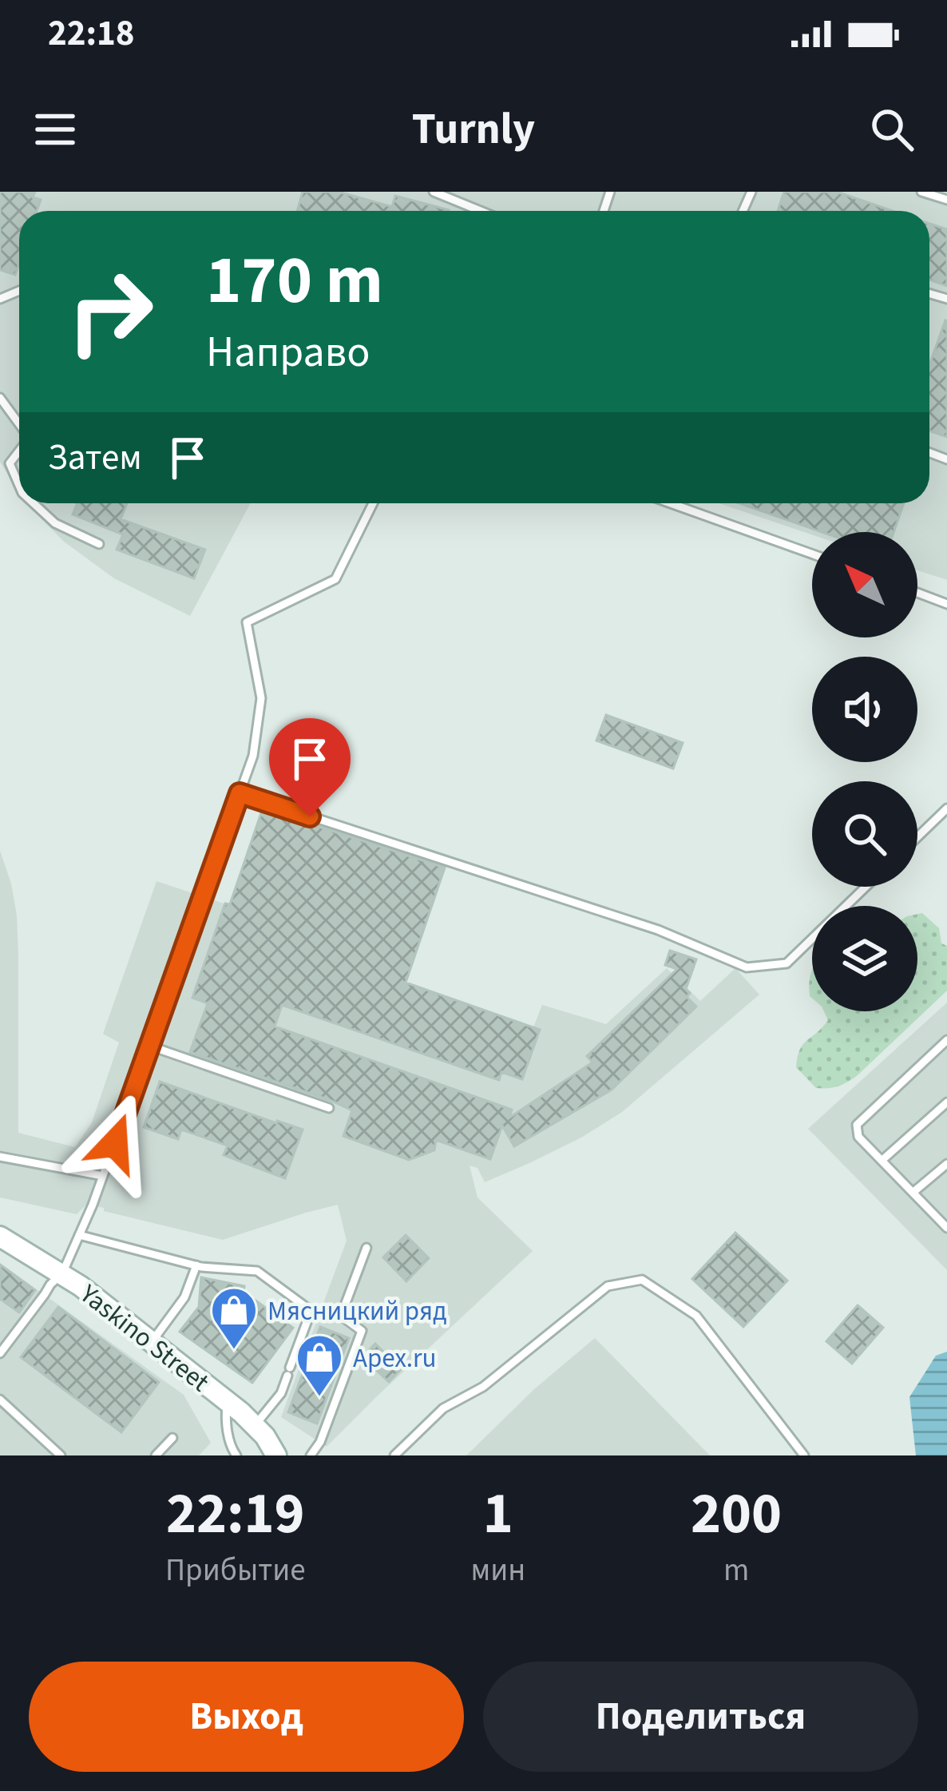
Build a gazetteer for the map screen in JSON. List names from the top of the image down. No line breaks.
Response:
{"streets":{"street":["Yaskino Street"]},"places":{"shop":["Мясницкий ряд","Apex.ru"]},"north":"top left","page":{"status":"22:18","header":"Turnly","turn":["170 m","Направо"],"then":"Затем","eta":["22:19","Прибытие","1","мин","200","m"],"buttons":["Выход","Поделиться"]}}
